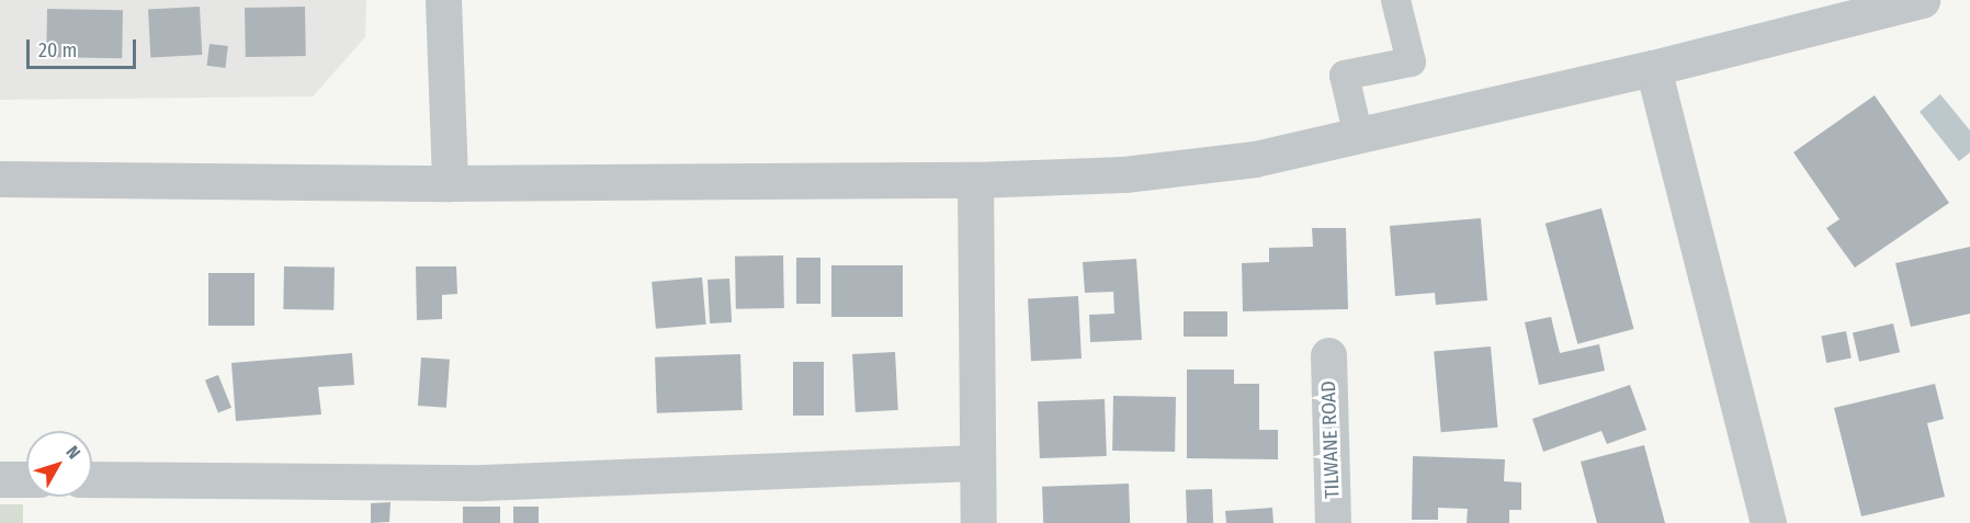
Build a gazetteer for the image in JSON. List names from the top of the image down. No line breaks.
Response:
{"streets":{"street":["TILWANE ROAD"]},"scale_bar":"20 m","north":"top right"}
